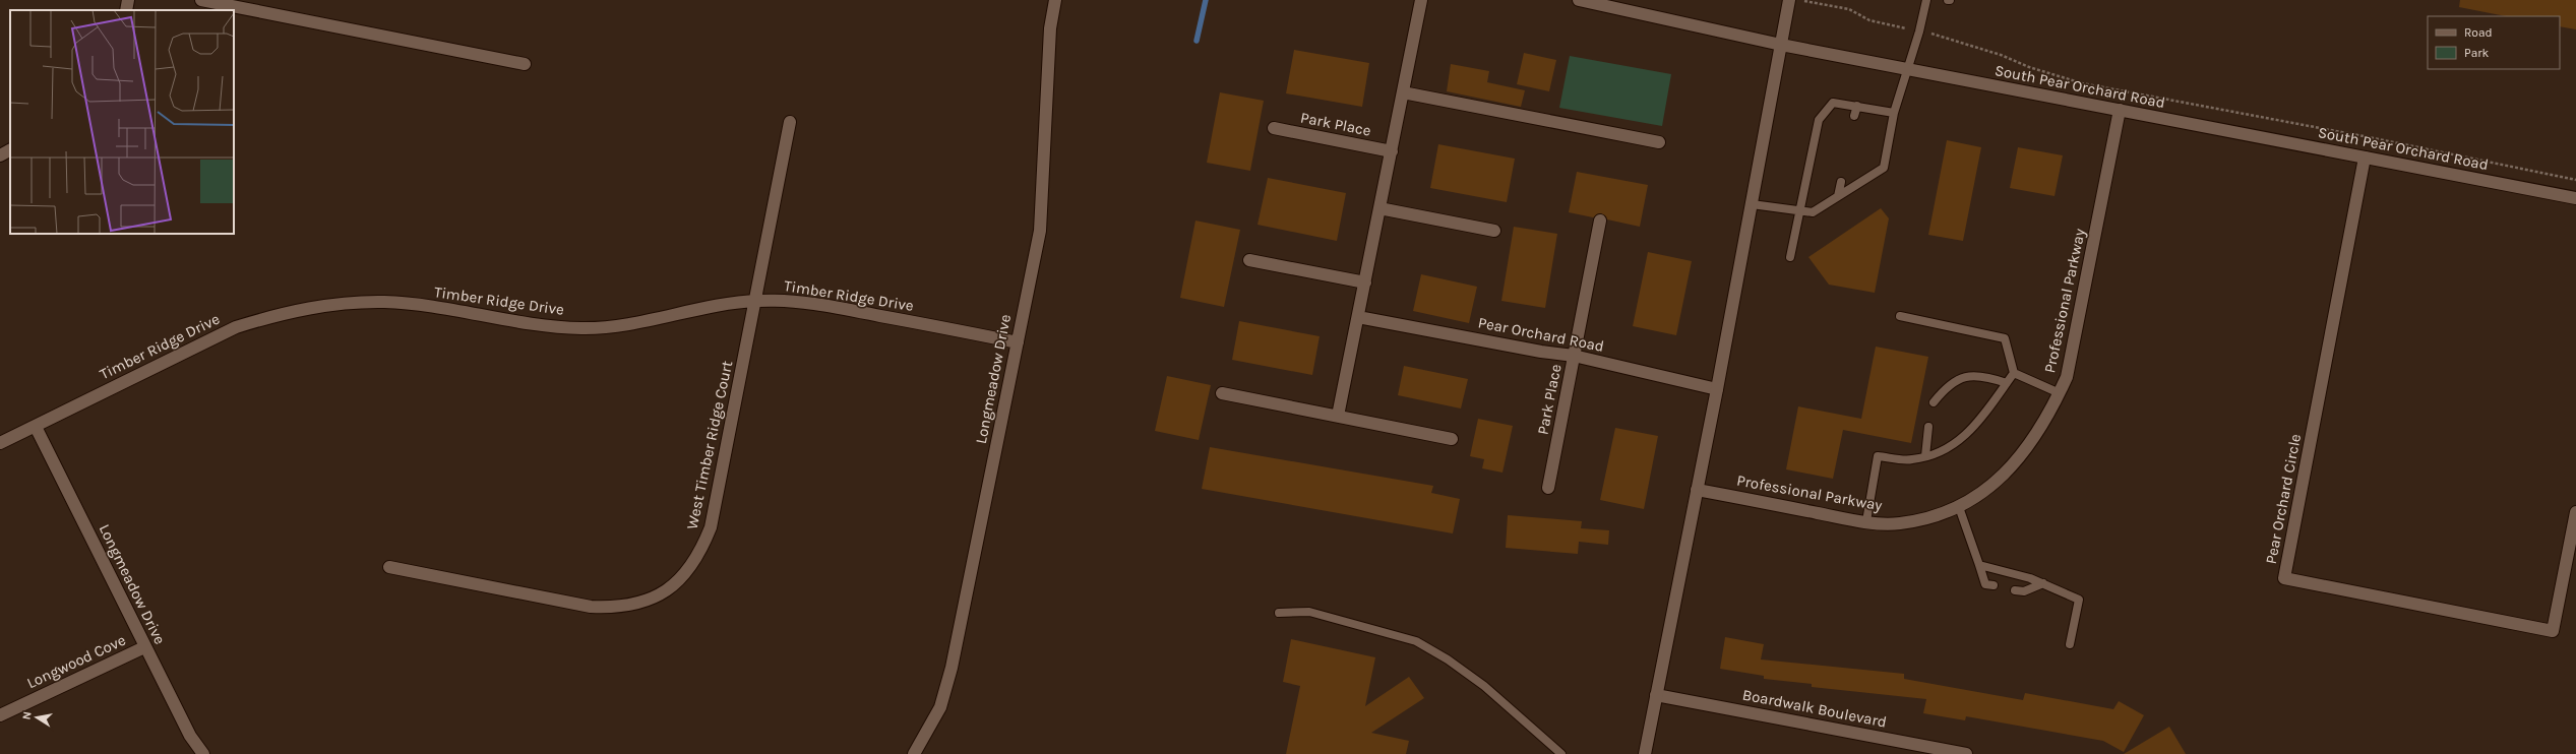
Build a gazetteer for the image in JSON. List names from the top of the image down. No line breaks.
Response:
{"streets":{"street":["South Pear Orchard Road","Park Place","Timber Ridge Drive","Professional Parkway","Pear Orchard Road","Longmeadow Drive","West Timber Ridge Court","Pear Orchard Circle","Longwood Cove","Boardwalk Boulevard"]},"crossings":[["South Pear Orchard Road","Professional Parkway"],["South Pear Orchard Road","Pear Orchard Circle"],["Park Place","Pear Orchard Road"],["Timber Ridge Drive","Longmeadow Drive"],["Timber Ridge Drive","West Timber Ridge Court"],["Longmeadow Drive","Longwood Cove"]],"legend":["Road","Park"],"north":"left"}
